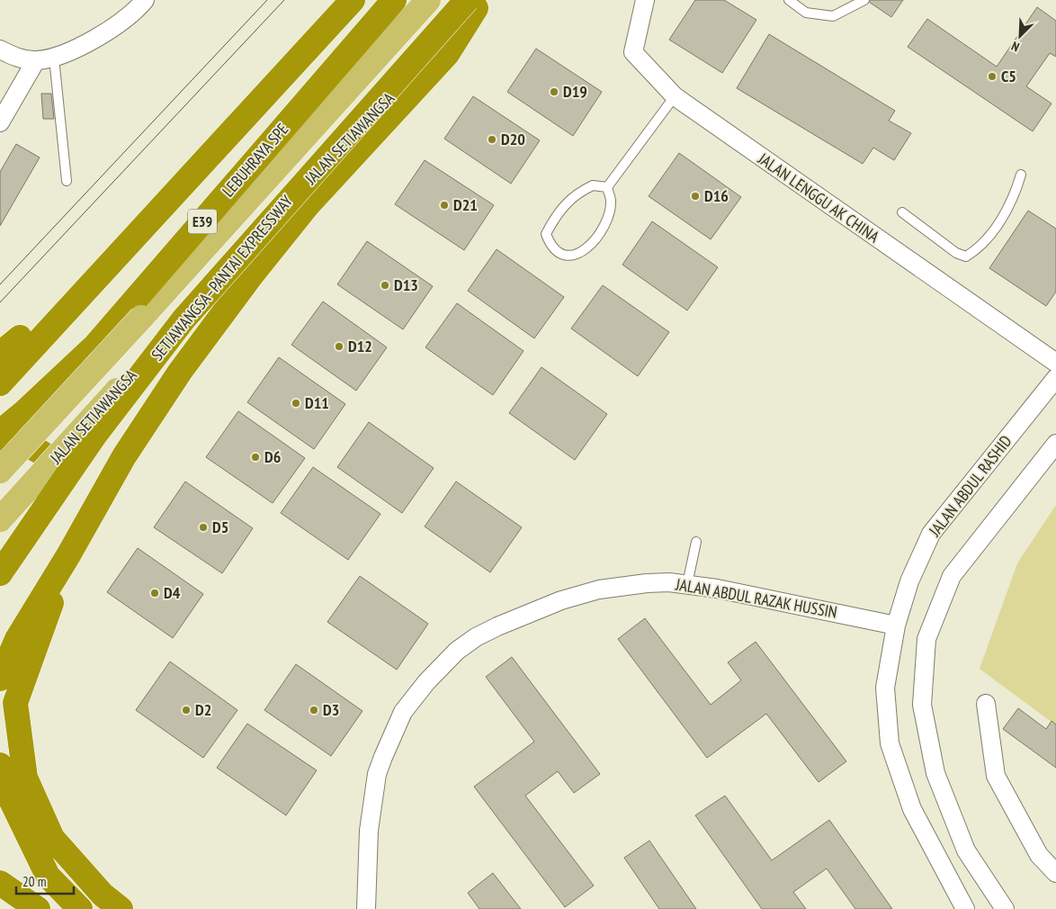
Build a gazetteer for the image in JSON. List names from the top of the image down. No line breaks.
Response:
{"streets":{"highway":["LEBUHRAYA SPE","E39","SETIAWANGSA–PANTAI EXPRESSWAY"],"main road":["JALAN SETIAWANGSA"],"street":["JALAN LENGGU AK CHINA","JALAN ABDUL RASHID","JALAN ABDUL RAZAK HUSSIN"]},"crossings":[["JALAN SETIAWANGSA","SETIAWANGSA–PANTAI EXPRESSWAY"],["JALAN ABDUL RASHID","JALAN ABDUL RAZAK HUSSIN"]],"places":["C5","D19","D20","D16","D21","D13","D12","D11","D6","D5","D4","D2","D3"],"scale_bar":"20 m","north":"bottom left"}
